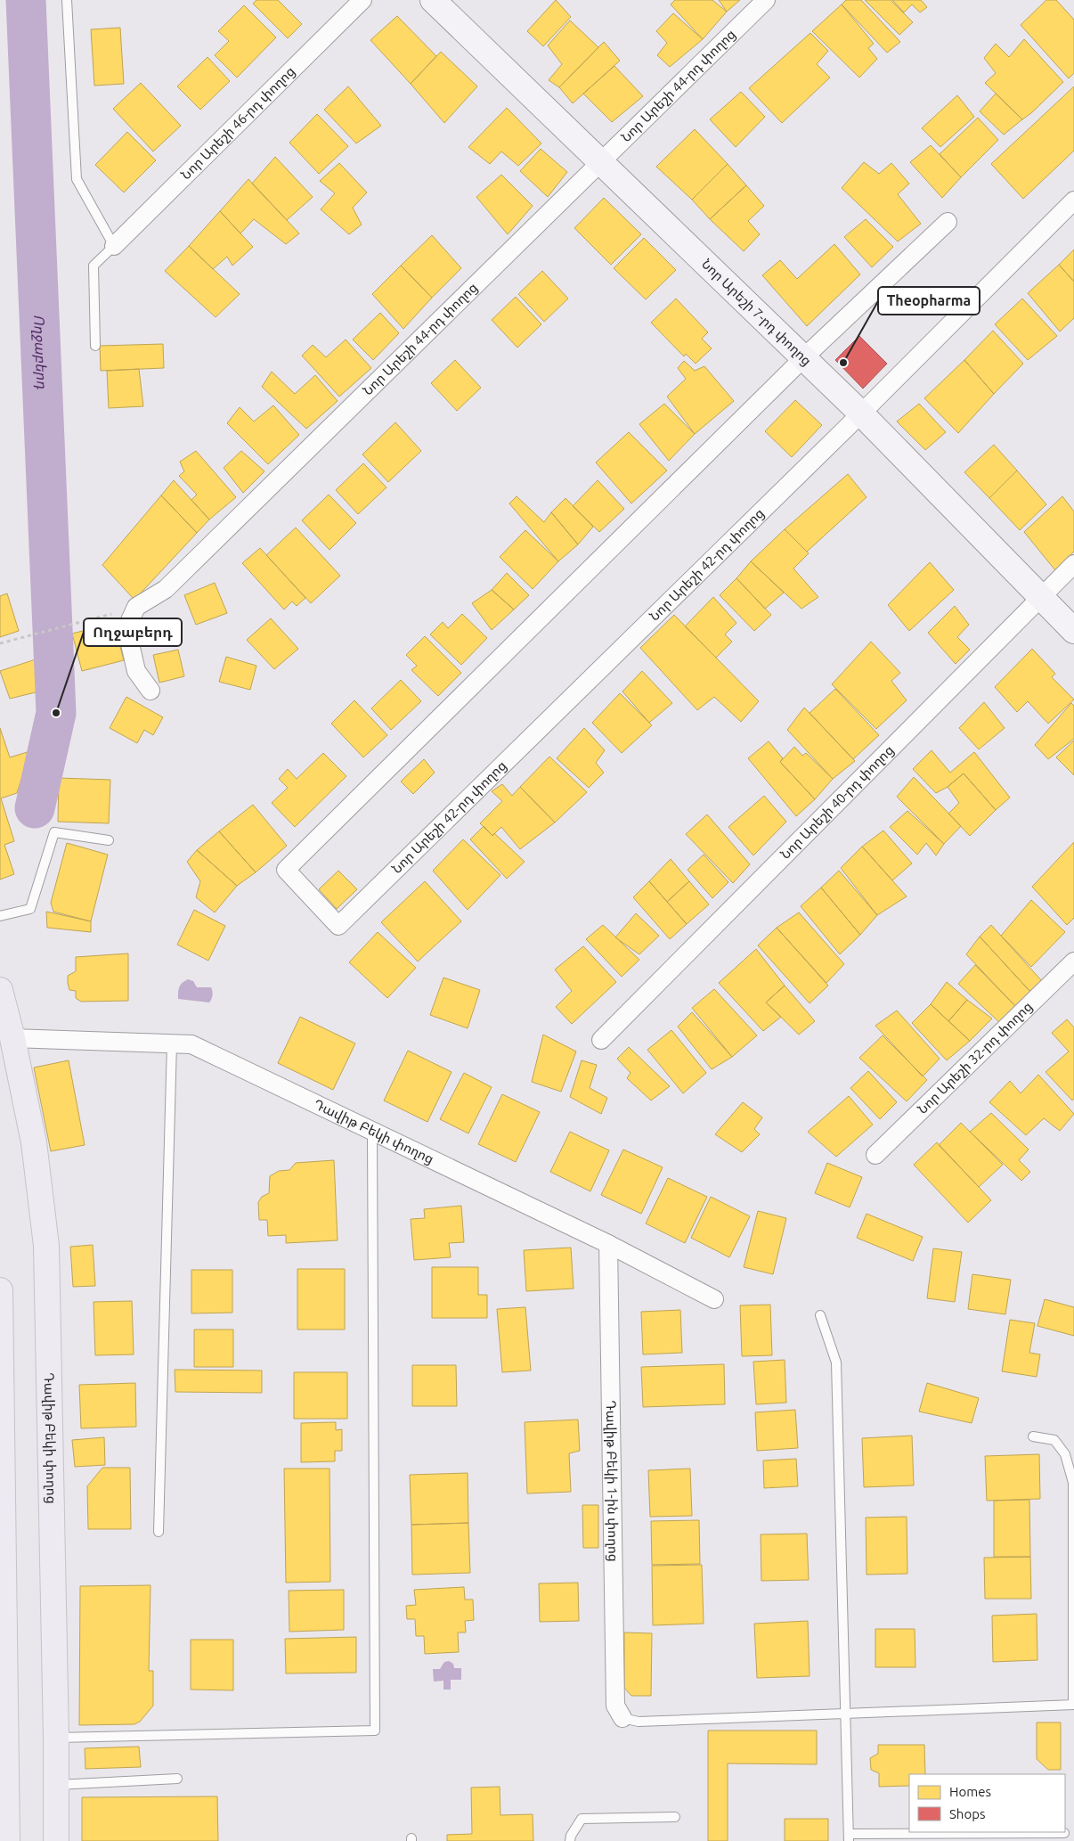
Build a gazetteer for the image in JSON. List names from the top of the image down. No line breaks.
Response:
{"streets":{"main road":["Դավիթ Բեկի փողոց"],"street":["Նոր Արեշի 44-րդ փողոց","Նոր Արեշի 46-րդ փողոց","Նոր Արեշի 7-րդ փողոց","Նոր Արեշի 42-րդ փողոց","Նոր Արեշի 40-րդ փողոց","Նոր Արեշի 32-րդ փողոց","Դավիթ Բեկի 1-ին փողոց"]},"crossings":[["Նոր Արեշի 44-րդ փողոց","Նոր Արեշի 7-րդ փողոց"],["Նոր Արեշի 7-րդ փողոց","Նոր Արեշի 42-րդ փողոց"],["Նոր Արեշի 7-րդ փողոց","Նոր Արեշի 40-րդ փողոց"],["Դավիթ Բեկի փողոց","Դավիթ Բեկի 1-ին փողոց"]],"water":["Ողջաբերդ"],"places":["Theopharma","Ողջաբերդ"],"legend":["Homes","Shops"]}
